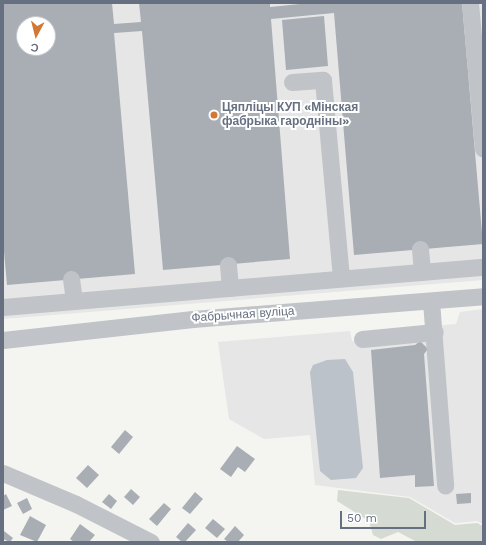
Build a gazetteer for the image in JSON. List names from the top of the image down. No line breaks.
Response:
{"streets":{"street":["Фабрычная вуліца"]},"places":["Цяпліцы КУП «Мінская фабрыка гародніны»"],"scale_bar":"50 m","north":"bottom"}
